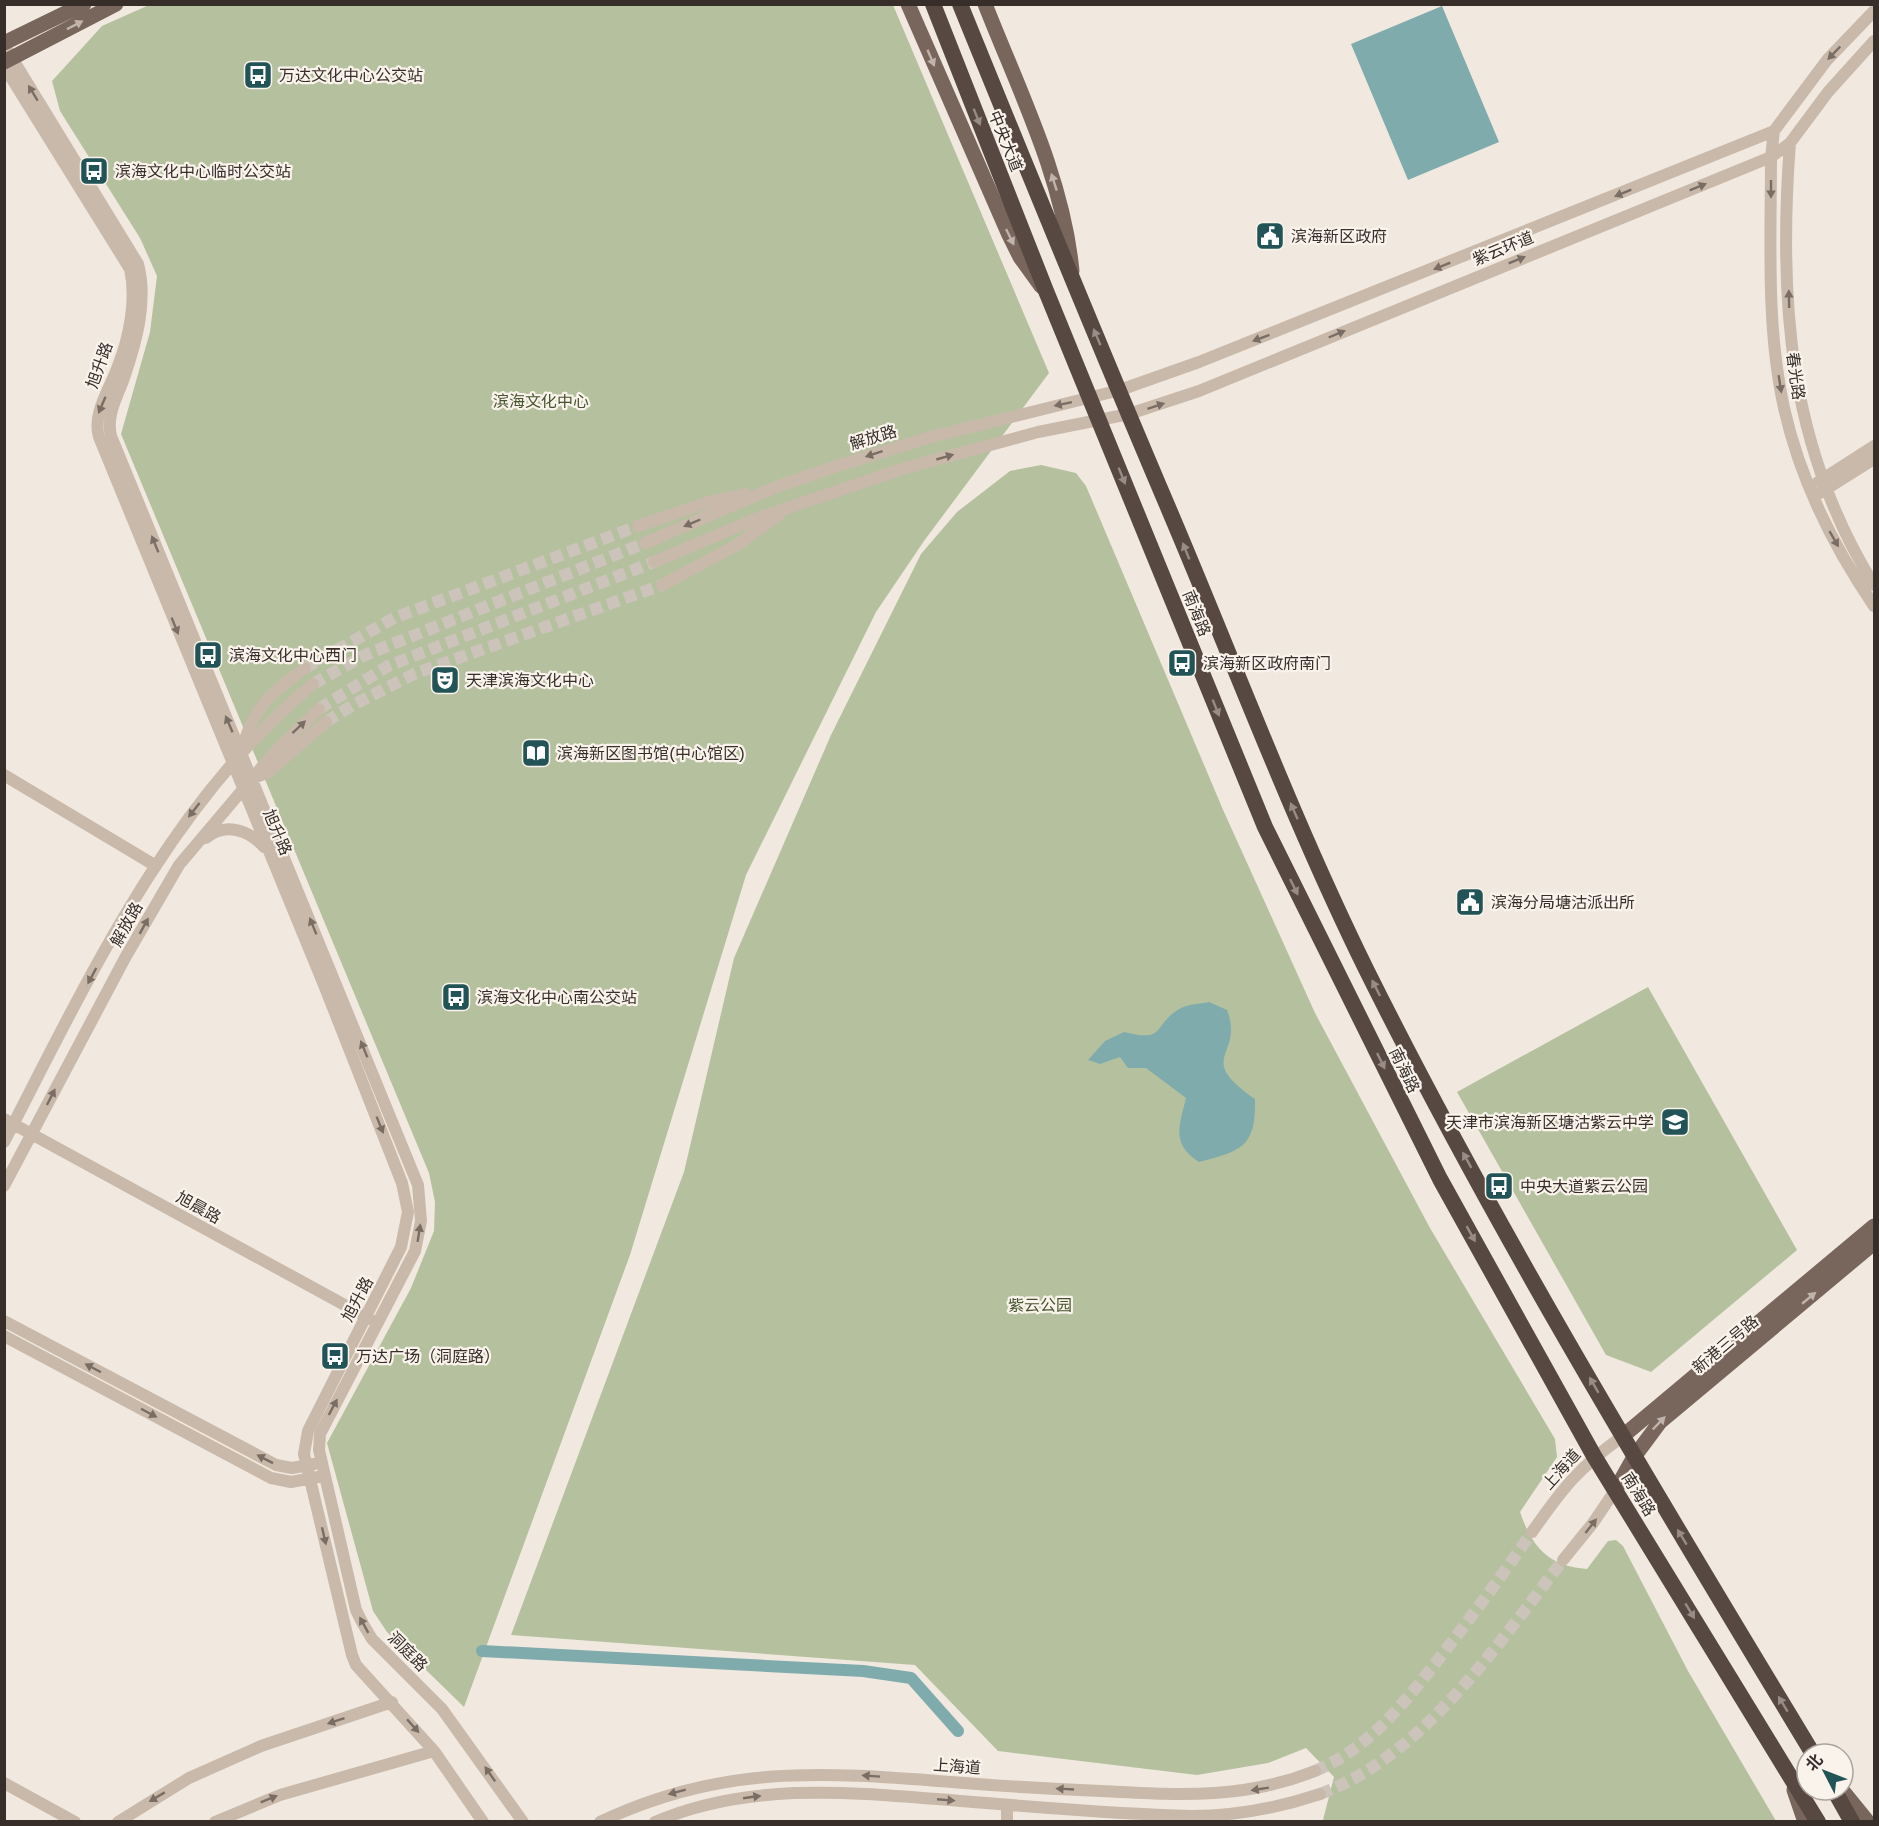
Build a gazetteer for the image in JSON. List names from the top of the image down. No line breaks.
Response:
{"streets":{"highway":["中央大道","南海路"],"main road":["新港三号路"],"street":["紫云环道","旭升路","春光路","解放路","旭晨路","上海道","洞庭路"]},"crossings":[["中央大道","南海路"],["紫云环道","春光路"],["紫云环道","解放路"],["紫云环道","南海路"],["旭升路","解放路"],["旭升路","旭晨路"],["旭升路","洞庭路"],["解放路","南海路"],["解放路","旭晨路"],["南海路","新港三号路"],["南海路","上海道"],["新港三号路","上海道"]],"parks":["滨海文化中心","紫云公园"],"places":{"bus stop":["万达文化中心公交站","滨海文化中心临时公交站","滨海文化中心西门","滨海新区政府南门","滨海文化中心南公交站","中央大道紫云公园","万达广场（洞庭路）"],"public building":["滨海新区政府","滨海分局塘沽派出所"],"theatre":["天津滨海文化中心"],"library":["滨海新区图书馆(中心馆区)"],"school or university":["天津市滨海新区塘沽紫云中学"]},"north":"top left"}
